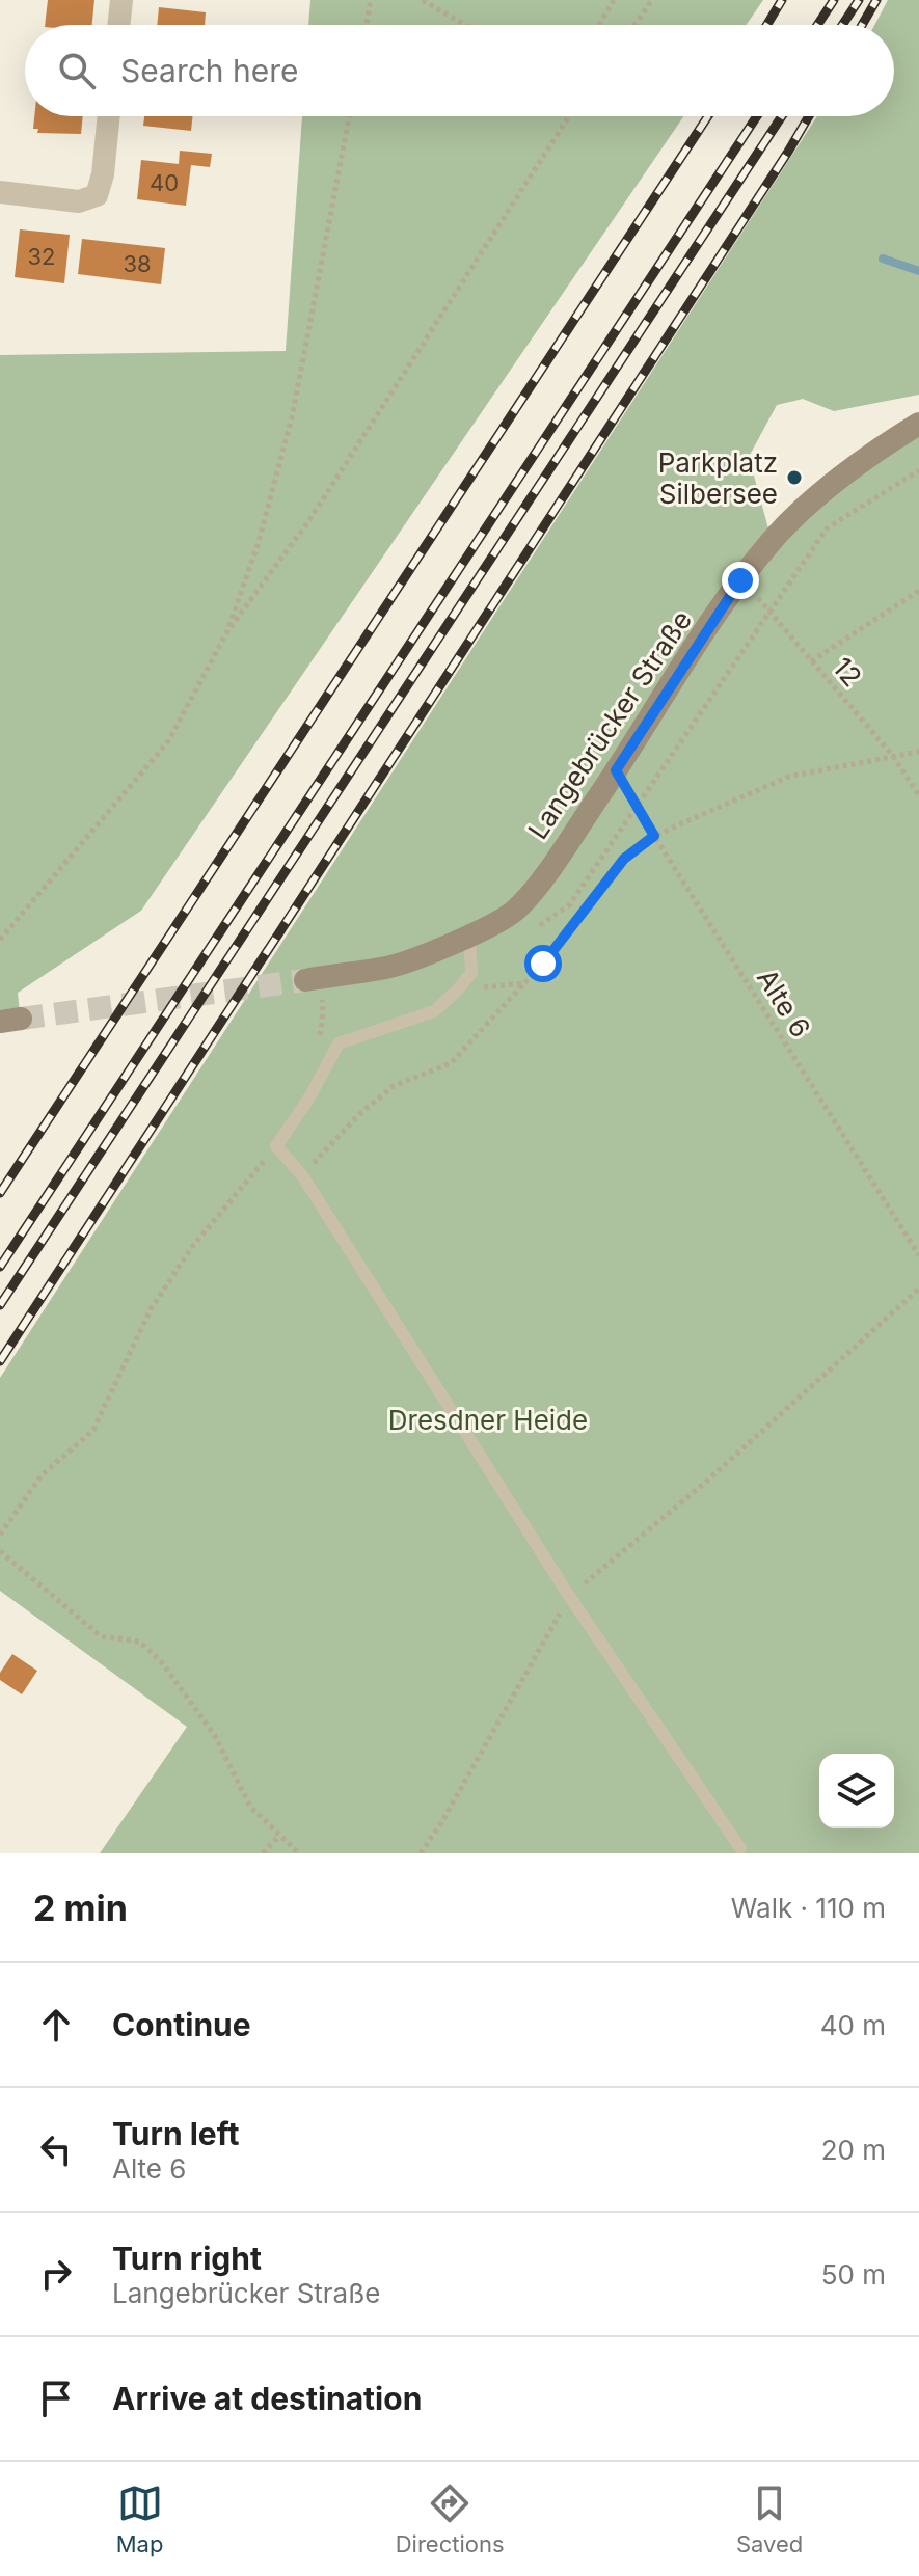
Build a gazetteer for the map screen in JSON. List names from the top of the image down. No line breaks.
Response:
{"streets":{"main road":["Langebrücker Straße"],"path":["12","Alte 6"]},"crossings":[["12","Langebrücker Straße"],["Langebrücker Straße","Alte 6"]],"parks":["Dresdner Heide"],"places":["Parkplatz Silbersee"],"house_numbers":["40","32","38"],"page":{"search":"Search here","heading":["2 min","Walk · 110 m"],"list":[["Continue","40 m"],["Turn left","Alte 6","20 m"],["Turn right","Langebrücker Straße","50 m"],"Arrive at destination"],"nav":["Map","Directions","Saved"]}}
